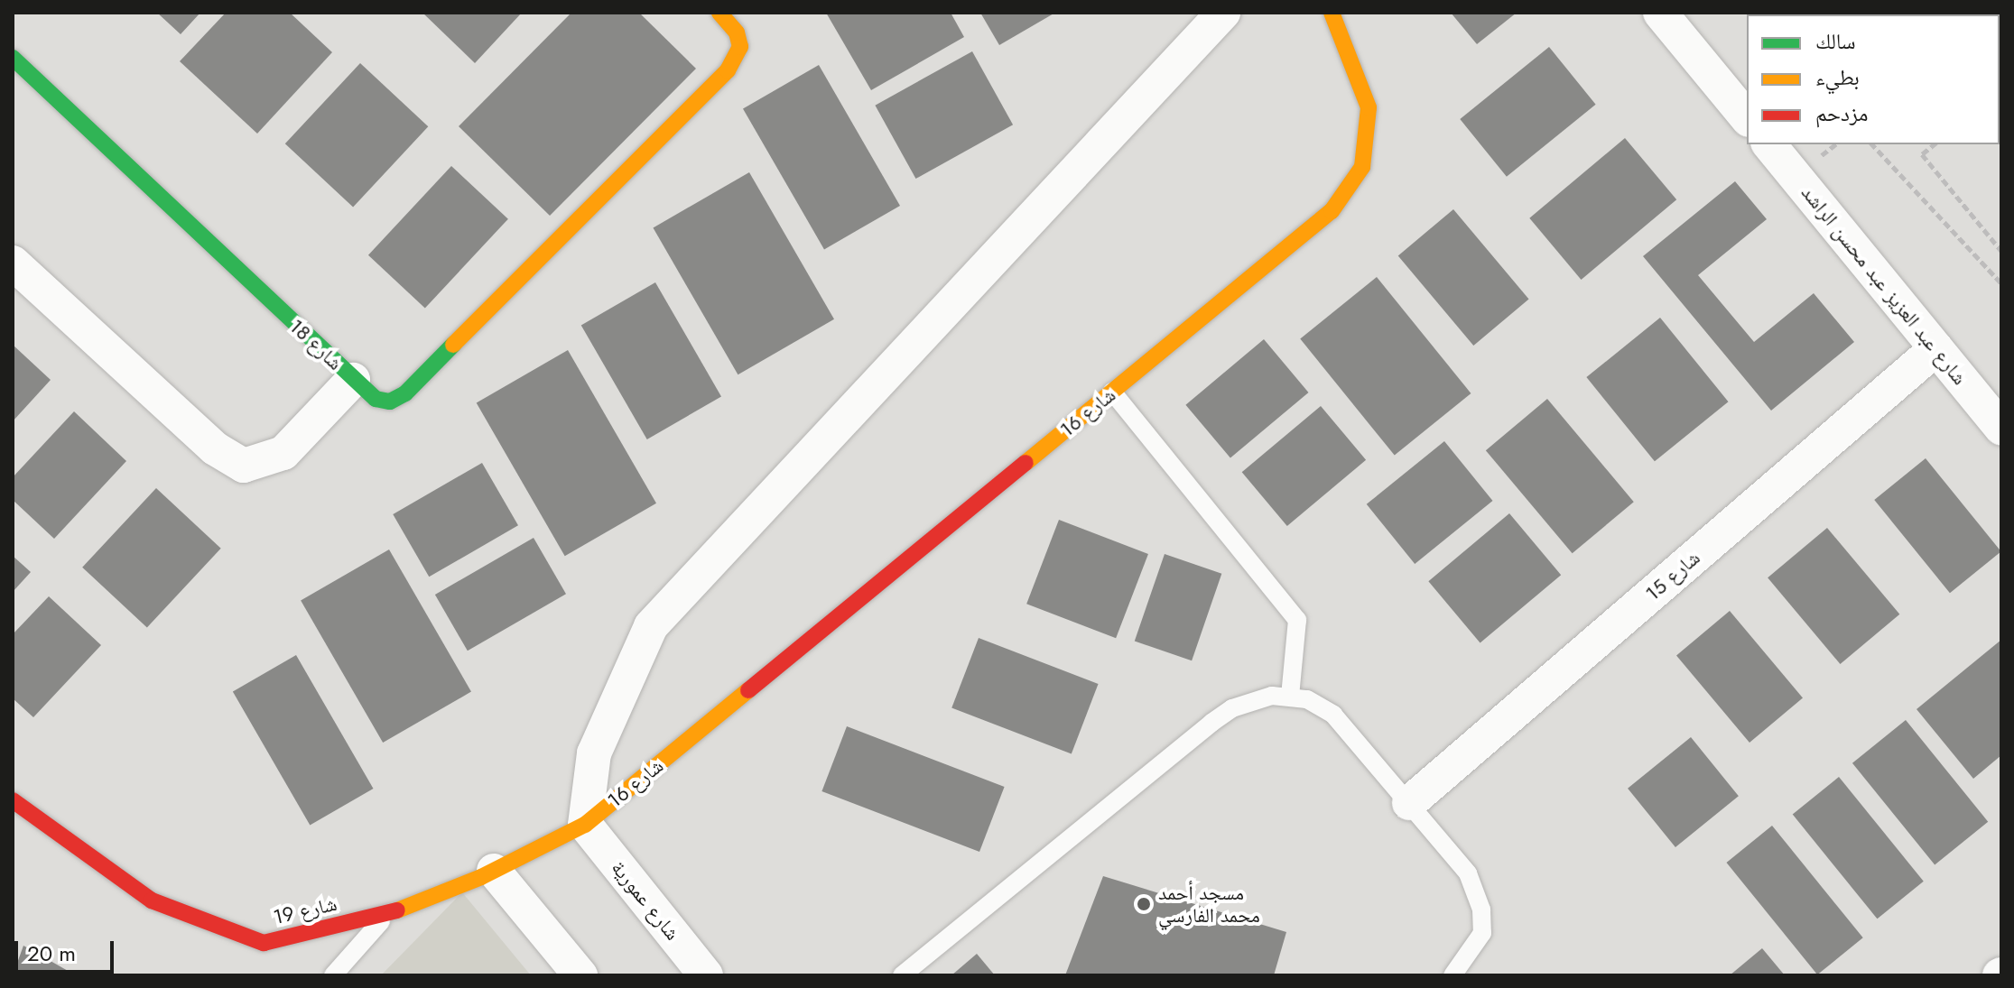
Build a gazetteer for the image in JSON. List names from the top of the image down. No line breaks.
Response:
{"streets":{"street":["شارع عبد العزيز عبد محسن الراشد","شارع 18","شارع 16","شارع 15","شارع عمورية","شارع 19"]},"crossings":[["شارع عبد العزيز عبد محسن الراشد","شارع 15"],["شارع 16","شارع عمورية"],["شارع 16","شارع 19"],["شارع عمورية","شارع 19"]],"places":["مسجد أحمد محمد الفارسي"],"legend":["سالك","بطيء","مزدحم"],"scale_bar":"20 m"}
